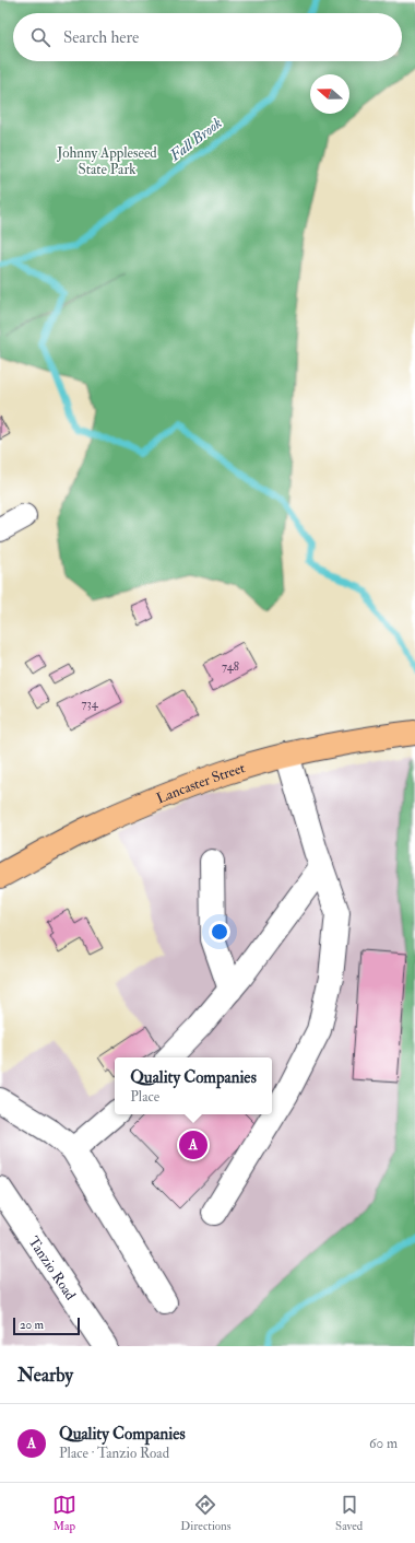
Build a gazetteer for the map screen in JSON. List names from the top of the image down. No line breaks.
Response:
{"streets":{"main road":["Lancaster Street"],"street":["Tanzio Road"]},"water":["Fall Brook"],"parks":["Johnny Appleseed State Park"],"house_numbers":["748","734"],"scale_bar":"20 m","north":"left","page":{"search":"Search here","popup":["Quality Companies","Place"],"pins":"A","scale":"20 m","heading":"Nearby","list":[{"mark":"A","name":"Quality Companies","note":"Place · Tanzio Road","value":"60 m"}],"nav":["Map","Directions","Saved"]}}
